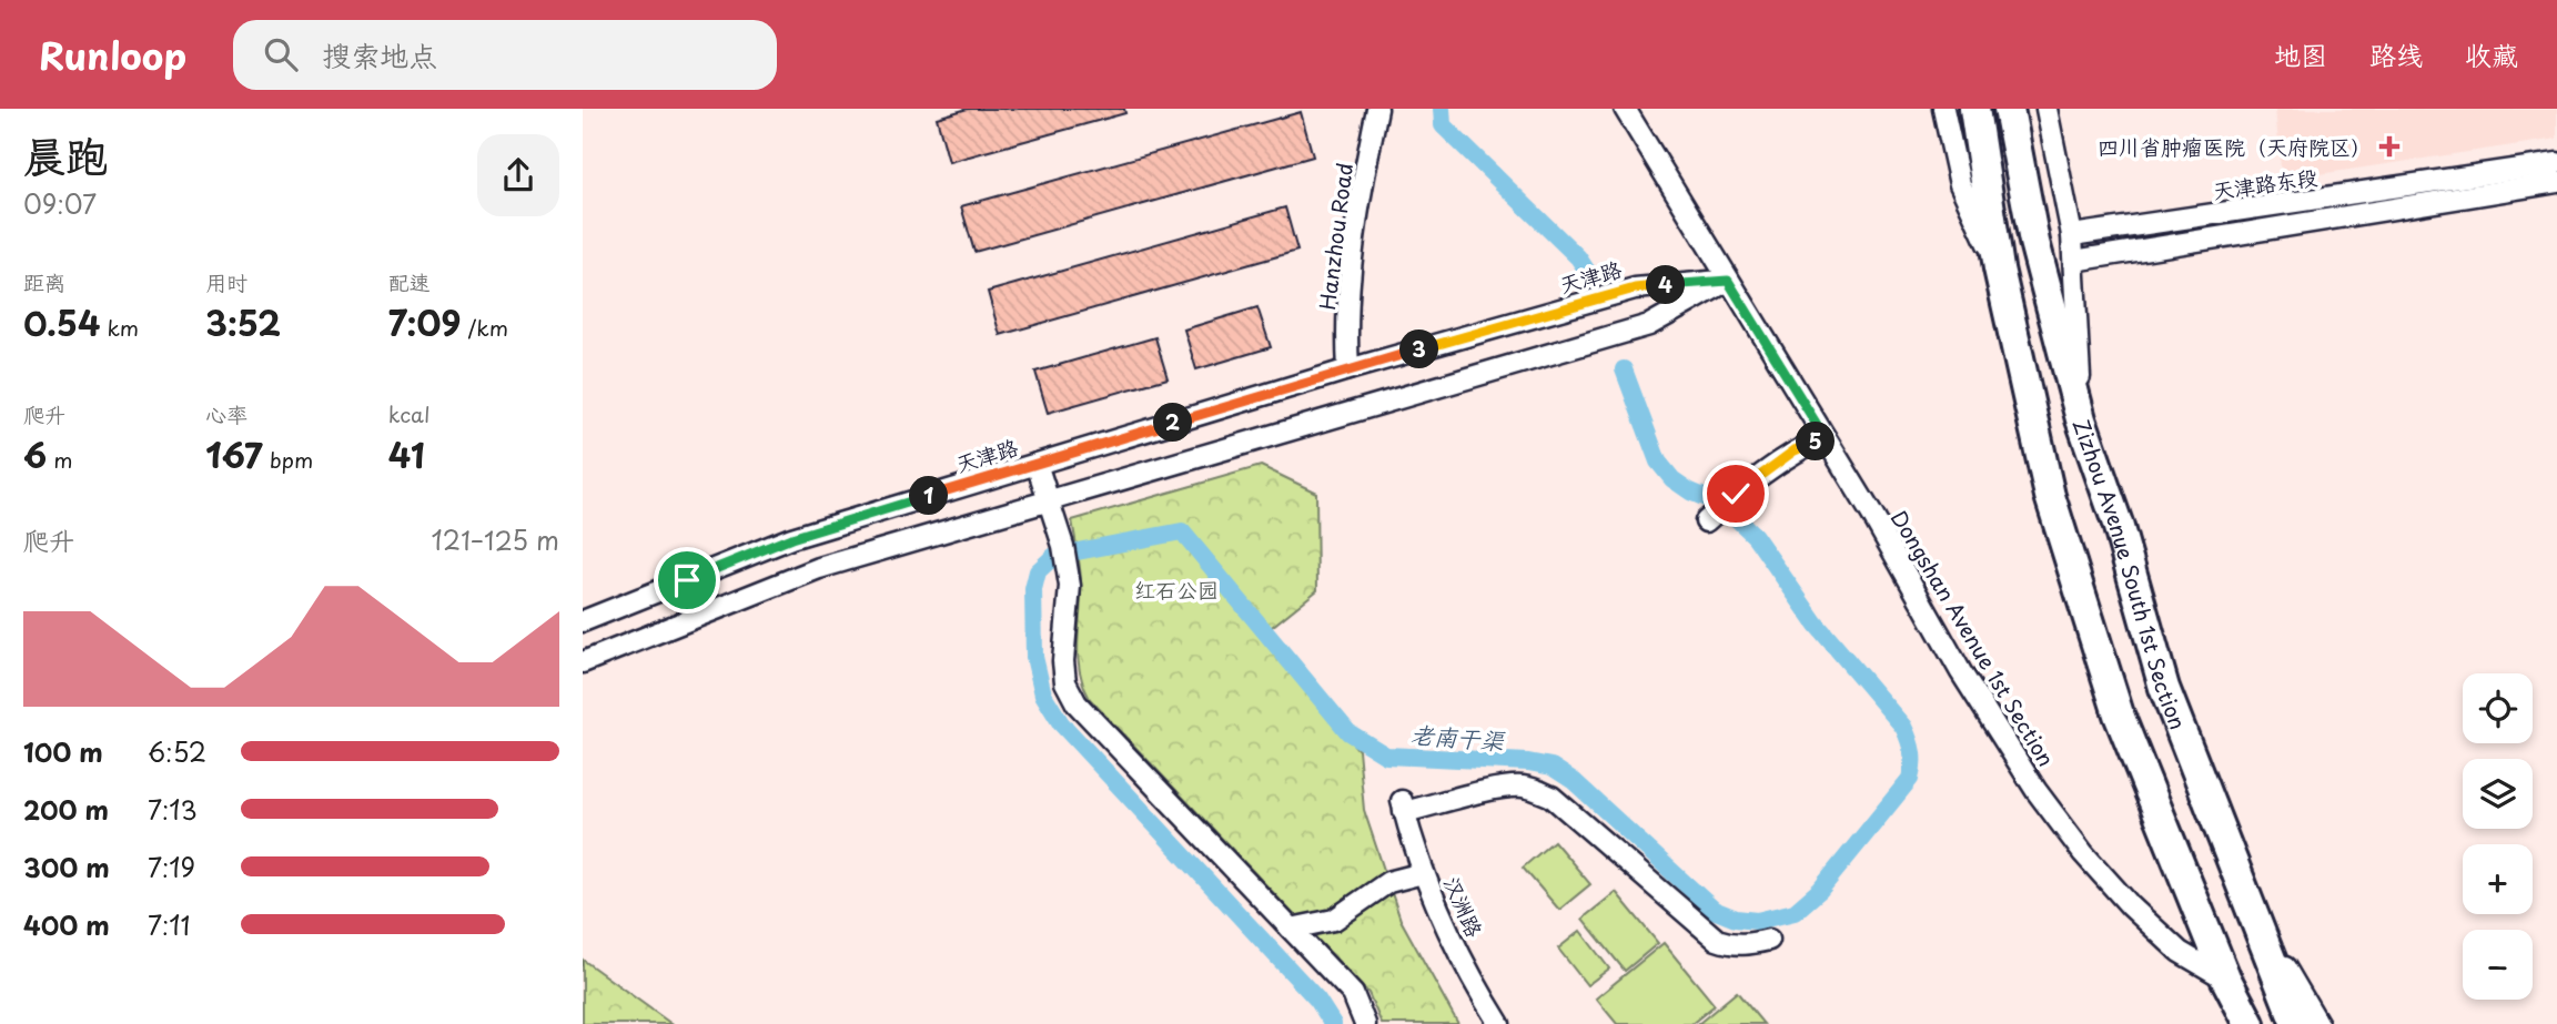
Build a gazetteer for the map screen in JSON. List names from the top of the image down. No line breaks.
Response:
{"streets":{"highway":["Zizhou Avenue South 1st Section"],"street":["天津路东段","Hanzhou Road","天津路","Dongshan Avenue 1st Section","汉洲路"]},"crossings":[["Hanzhou Road","天津路"],["天津路","Dongshan Avenue 1st Section"]],"water":["老南干渠"],"parks":["红石公园"],"places":{"health":["四川省肿瘤医院（天府院区）"]},"page":{"header":"Runloop","search":"搜索地点","nav":["地图","路线","收藏"],"heading":["晨跑","09:07"],"stats":[["距离","0.54 km"],["用时","3:52"],["配速","7:09 /km"],["爬升","6 m"],["心率","167 bpm"],["kcal","41"]],"pins":["4","3","2","5","1"],"chart":["爬升","121–125 m"],"map_buttons":["+","−"],"list":[{"name":"100 m","note":"6:52"},{"name":"200 m","note":"7:13"},{"name":"300 m","note":"7:19"},{"name":"400 m","note":"7:11"}]}}
